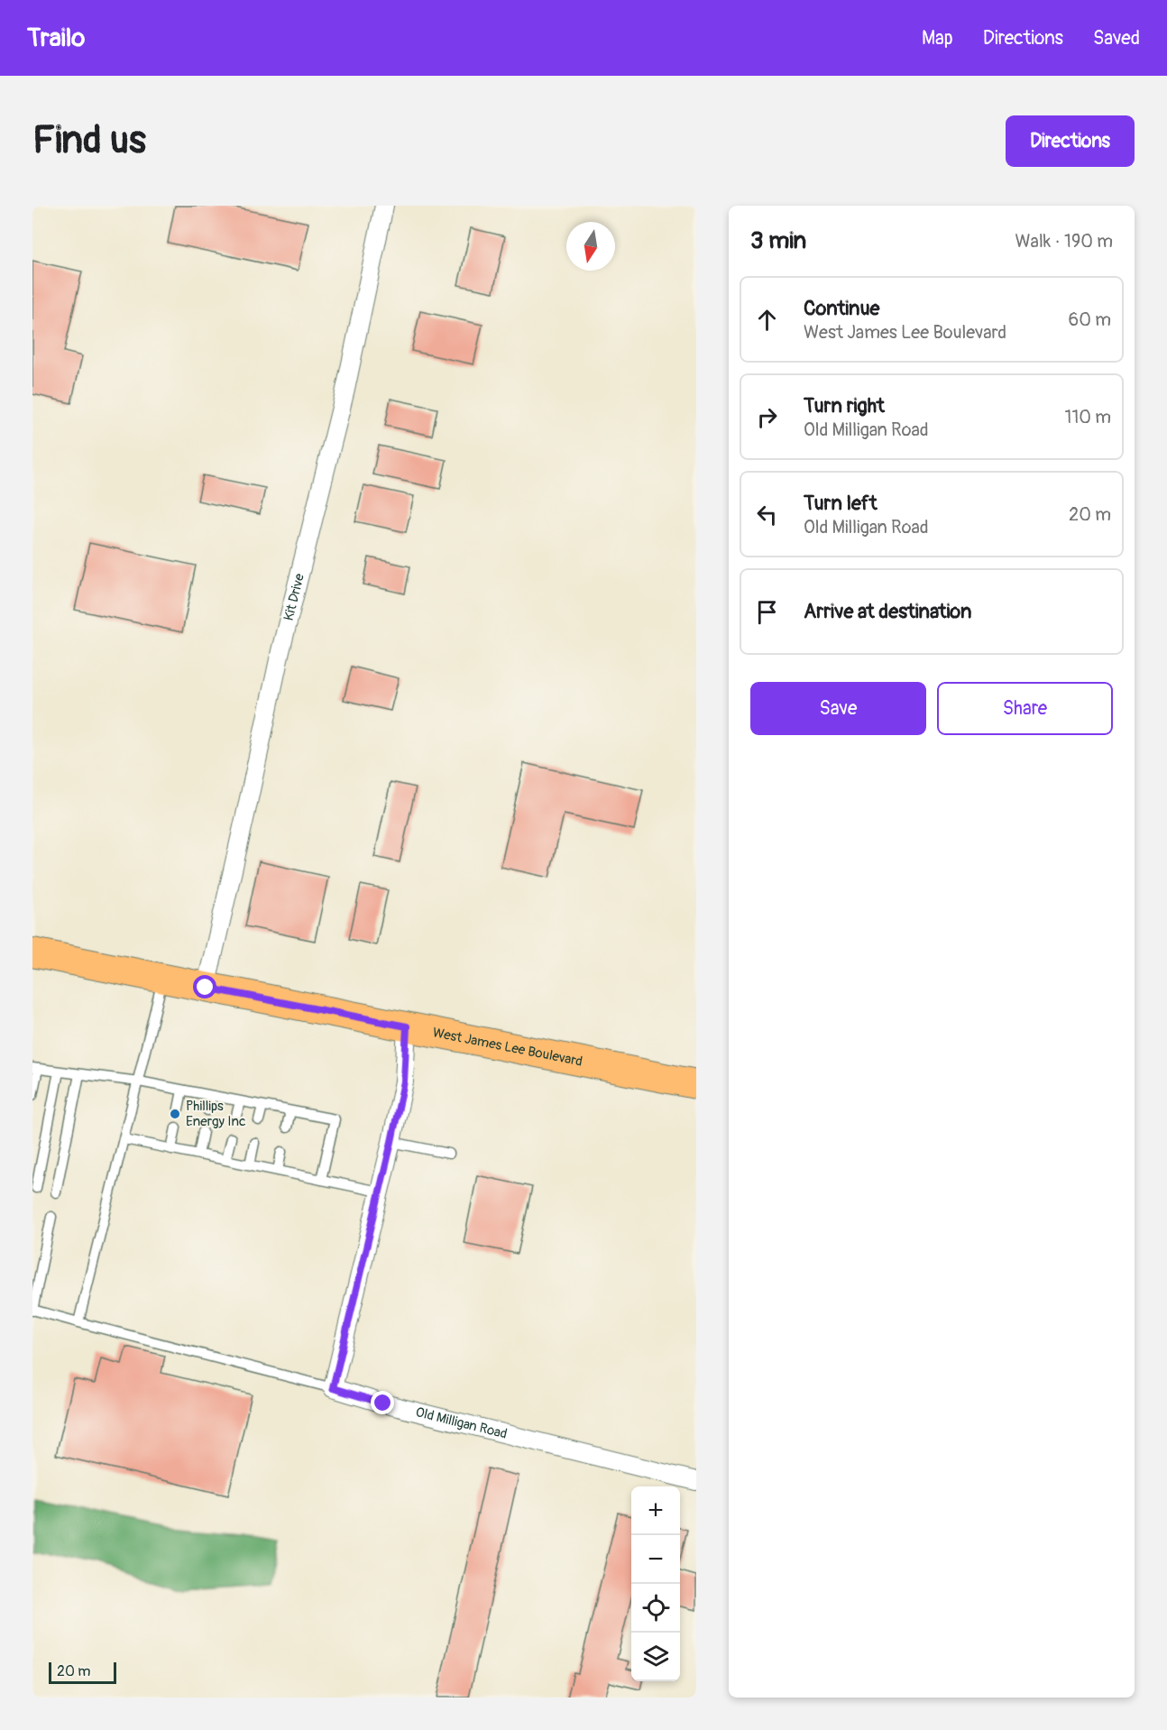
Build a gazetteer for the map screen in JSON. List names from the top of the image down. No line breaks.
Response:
{"streets":{"main road":["West James Lee Boulevard"],"street":["Kit Drive","Old Milligan Road"]},"crossings":[["Kit Drive","West James Lee Boulevard"]],"places":["Phillips Energy Inc"],"scale_bar":"20 m","north":"bottom","page":{"header":"Trailo","nav":["Map","Directions","Saved"],"buttons":["Directions",["Save","Share"]],"title":"Find us","heading":["3 min","Walk · 190 m"],"list":[["Continue","West James Lee Boulevard","60 m"],["Turn right","Old Milligan Road","110 m"],["Turn left","Old Milligan Road","20 m"],"Arrive at destination"],"map_buttons":["+","−"],"scale":"20 m"}}
